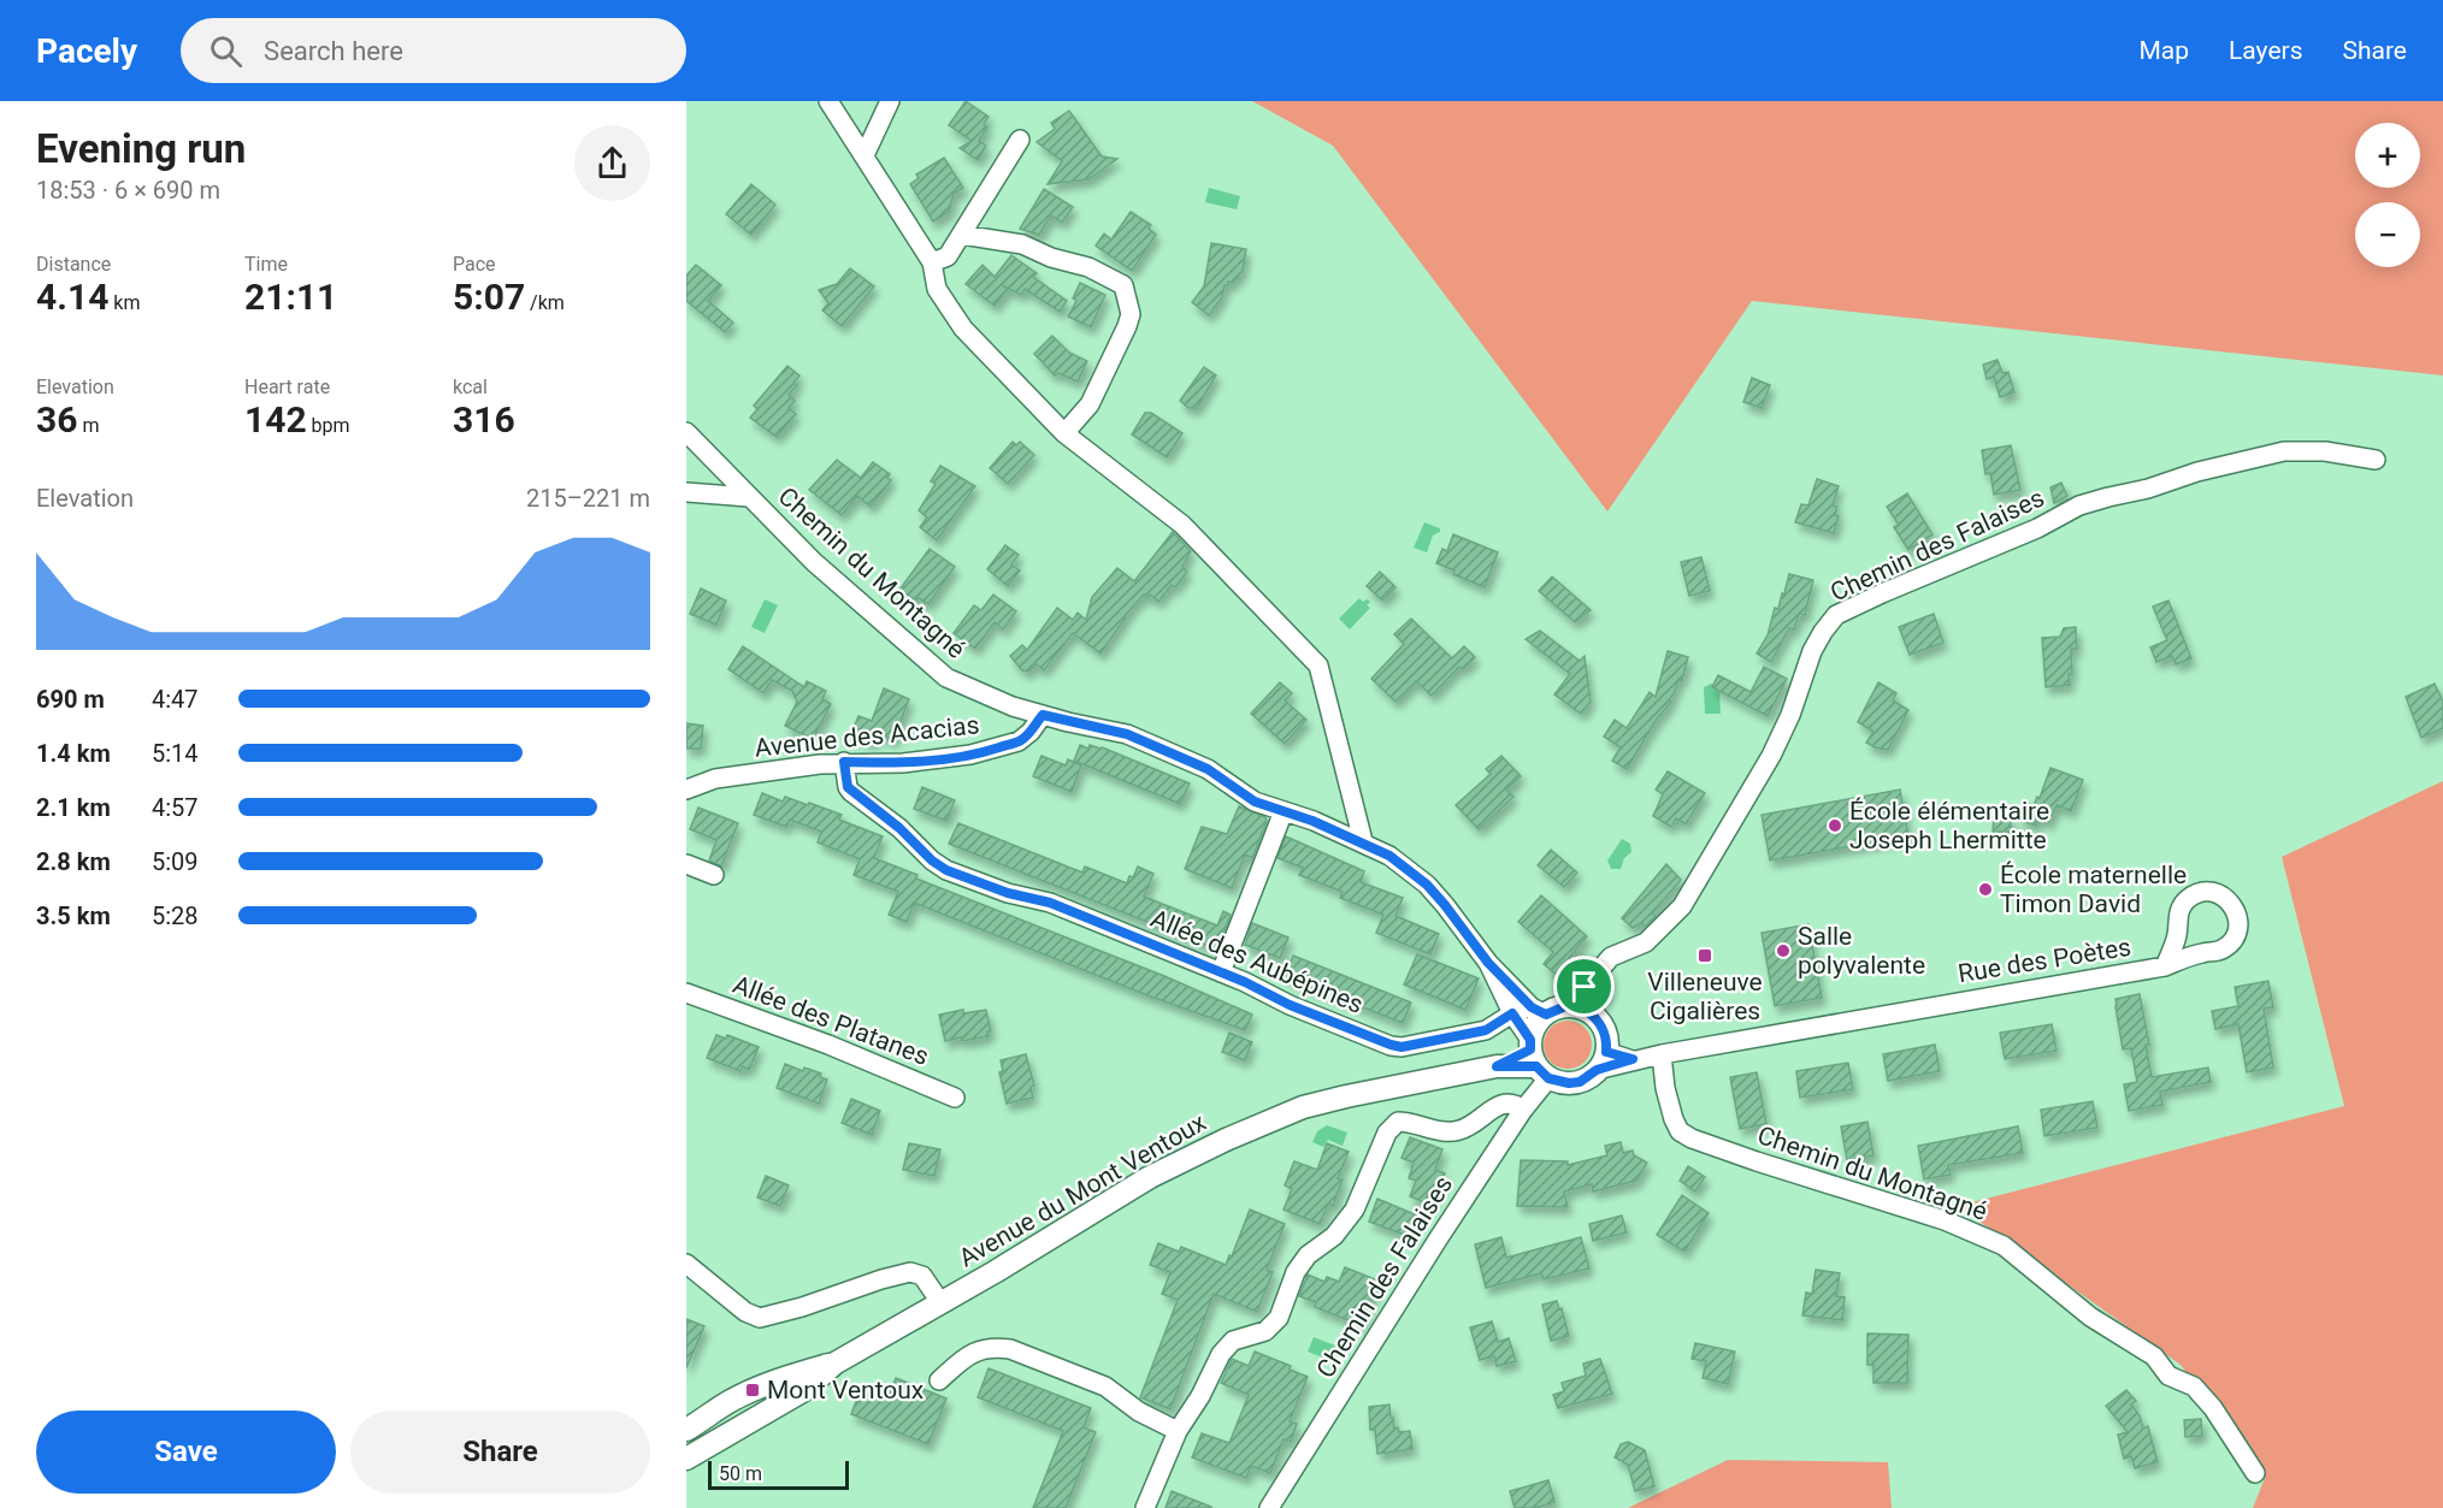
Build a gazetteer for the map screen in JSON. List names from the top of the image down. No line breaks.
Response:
{"streets":{"street":["Chemin des Falaises","Chemin du Montagné","Avenue des Acacias","Rue des Poètes","Allée des Aubépines","Allée des Platanes","Avenue du Mont Ventoux"]},"crossings":[["Chemin des Falaises","Chemin du Montagné"],["Chemin des Falaises","Rue des Poètes"],["Chemin des Falaises","Allée des Aubépines"],["Chemin des Falaises","Avenue du Mont Ventoux"],["Chemin du Montagné","Avenue des Acacias"],["Chemin du Montagné","Rue des Poètes"],["Chemin du Montagné","Allée des Aubépines"],["Chemin du Montagné","Avenue du Mont Ventoux"],["Avenue des Acacias","Allée des Aubépines"],["Rue des Poètes","Allée des Aubépines"],["Rue des Poètes","Avenue du Mont Ventoux"],["Allée des Aubépines","Avenue du Mont Ventoux"]],"places":{"other":["École élémentaire Joseph Lhermitte","École maternelle Timon David","Salle polyvalente"],"transit":["Villeneuve Cigalières","Mont Ventoux"]},"scale_bar":"50 m","page":{"header":"Pacely","search":"Search here","nav":["Map","Layers","Share"],"heading":["Evening run","18:53 · 6 × 690 m"],"map_buttons":["+","−"],"stats":[["Distance","4.14 km"],["Time","21:11"],["Pace","5:07 /km"],["Elevation","36 m"],["Heart rate","142 bpm"],["kcal","316"]],"chart":["Elevation","215–221 m"],"list":[{"name":"690 m","note":"4:47"},{"name":"1.4 km","note":"5:14"},{"name":"2.1 km","note":"4:57"},{"name":"2.8 km","note":"5:09"},{"name":"3.5 km","note":"5:28"}],"buttons":["Save","Share"],"scale":"50 m"}}
